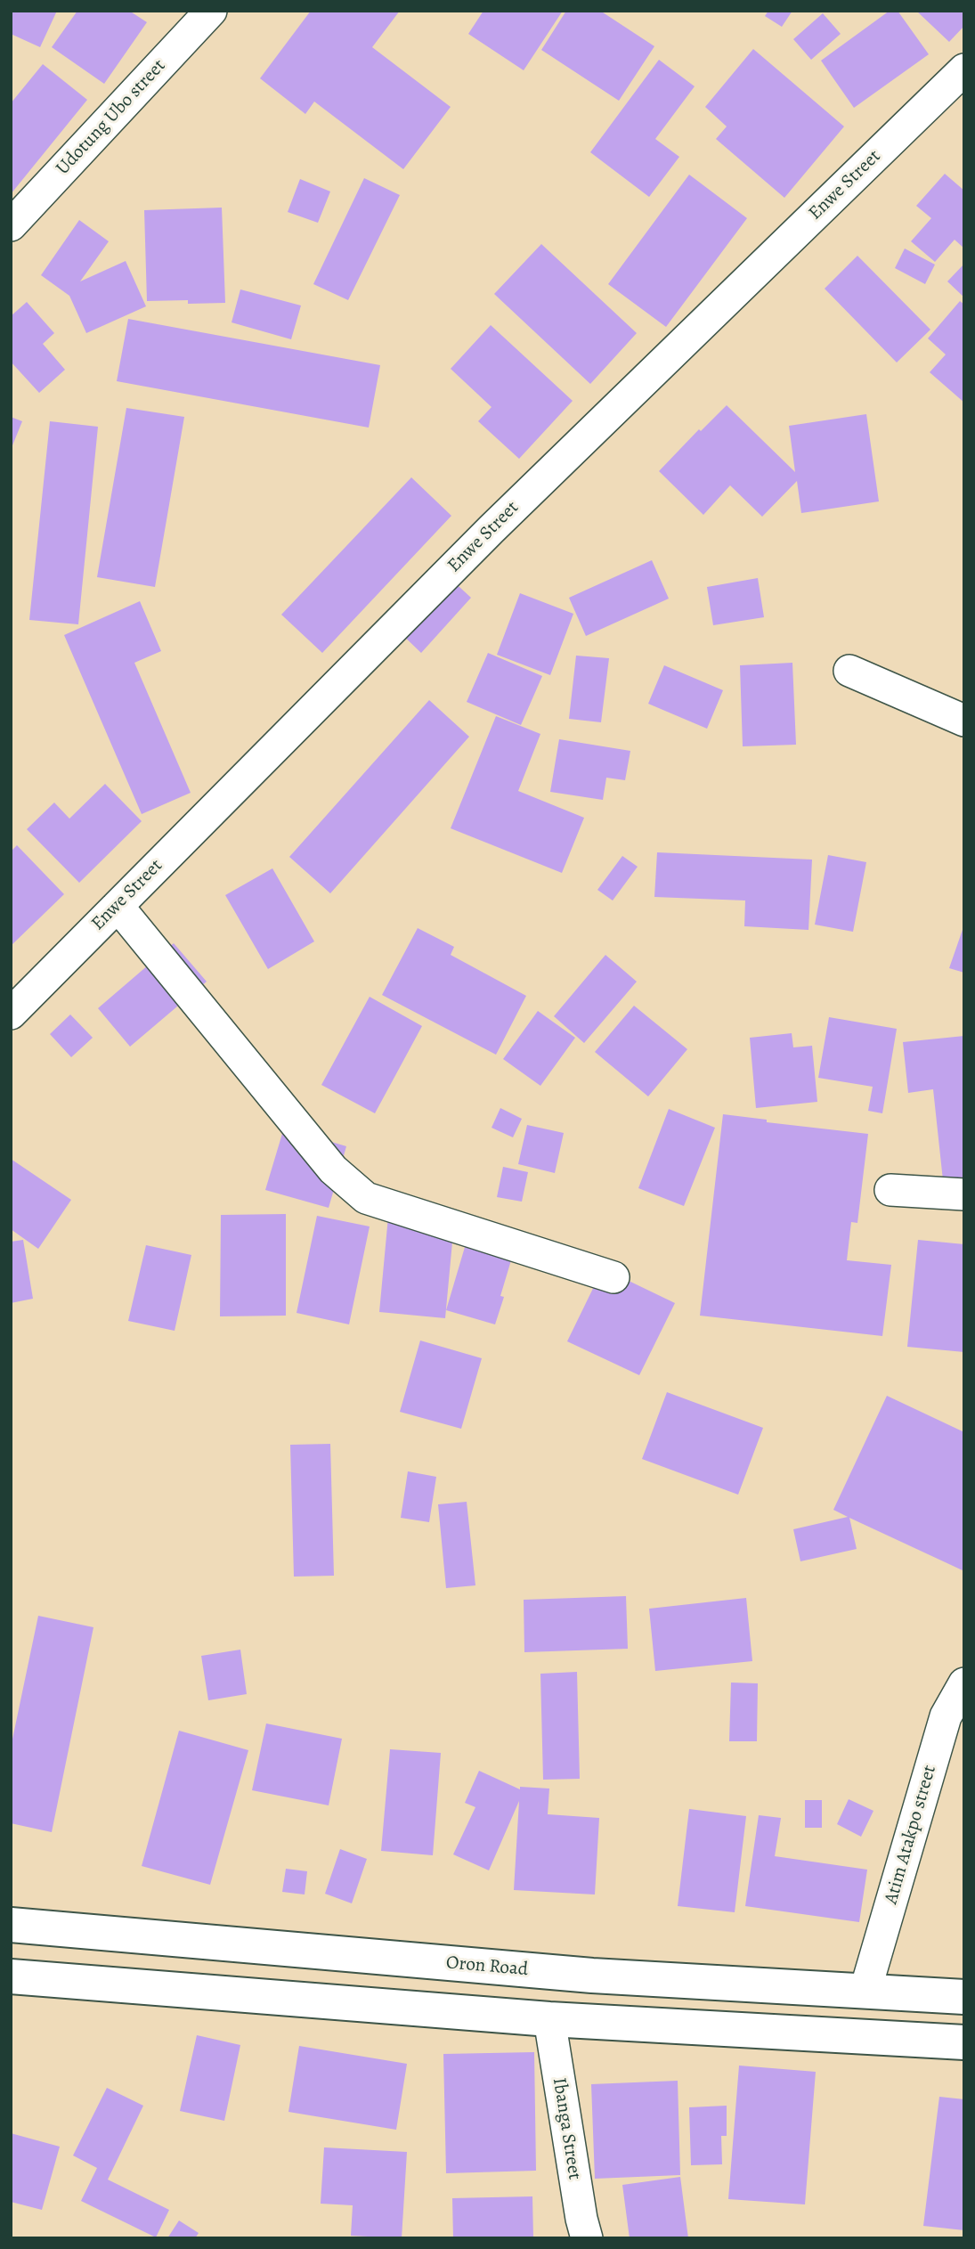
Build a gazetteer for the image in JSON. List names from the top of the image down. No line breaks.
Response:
{"streets":{"highway":["Oron Road"],"street":["Udotung Ubo street","Enwe Street","Atim Atakpo street","Ibanga Street"]},"crossings":[["Atim Atakpo street","Oron Road"]]}
